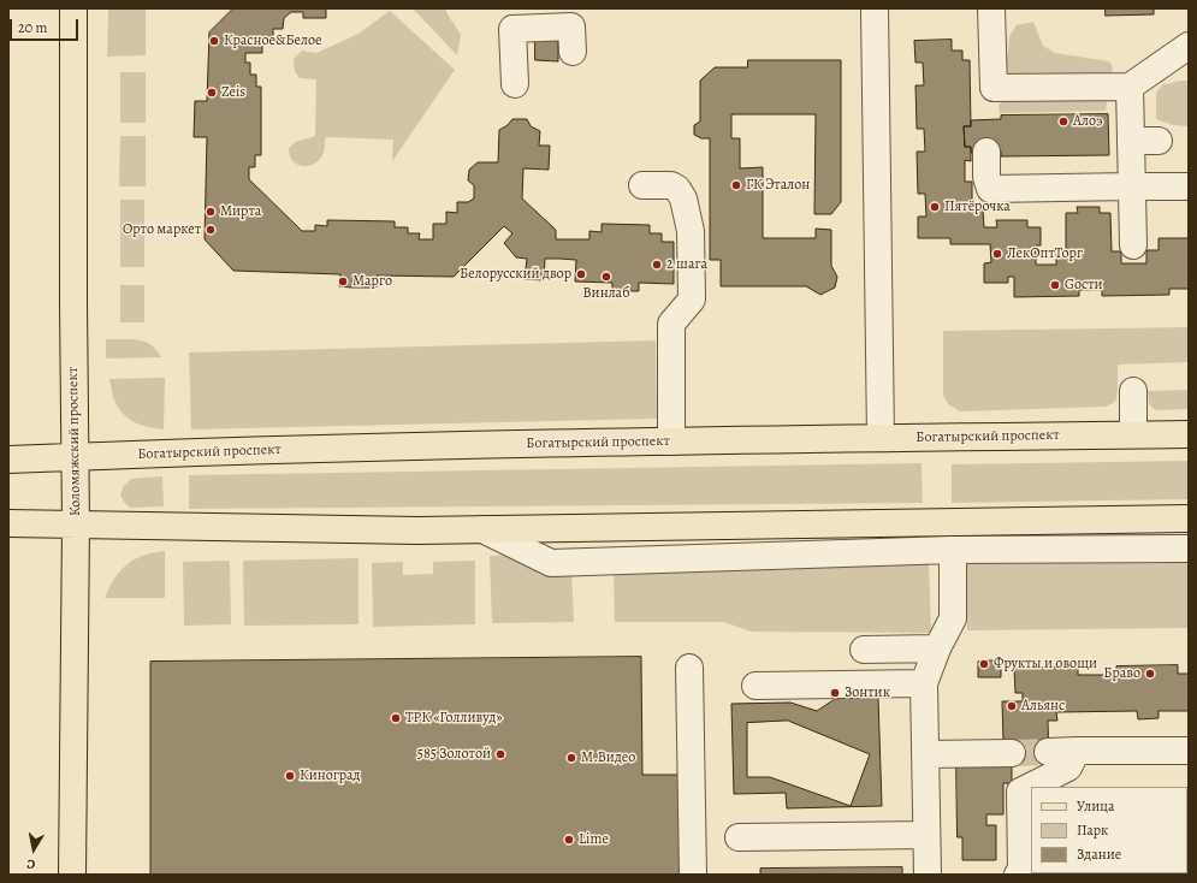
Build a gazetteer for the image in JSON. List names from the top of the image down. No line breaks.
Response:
{"streets":{"main road":["Богатырский проспект","Коломяжский проспект"]},"crossings":[["Богатырский проспект","Коломяжский проспект"]],"places":["Красное&Белое","Zeis","Алоэ","ГК Эталон","Пятёрочка","Мирта","Орто маркет","ЛекОптТорг","2 шага","Белорусский двор","Винлаб","Марго","Gости","Фрукты и овощи","Браво","Зонтик","Альянс","ТРК «Голливуд»","585 Золотой","М.Видео","Киноград","Lime"],"legend":["Улица","Парк","Здание"],"scale_bar":"20 m","north":"bottom"}
